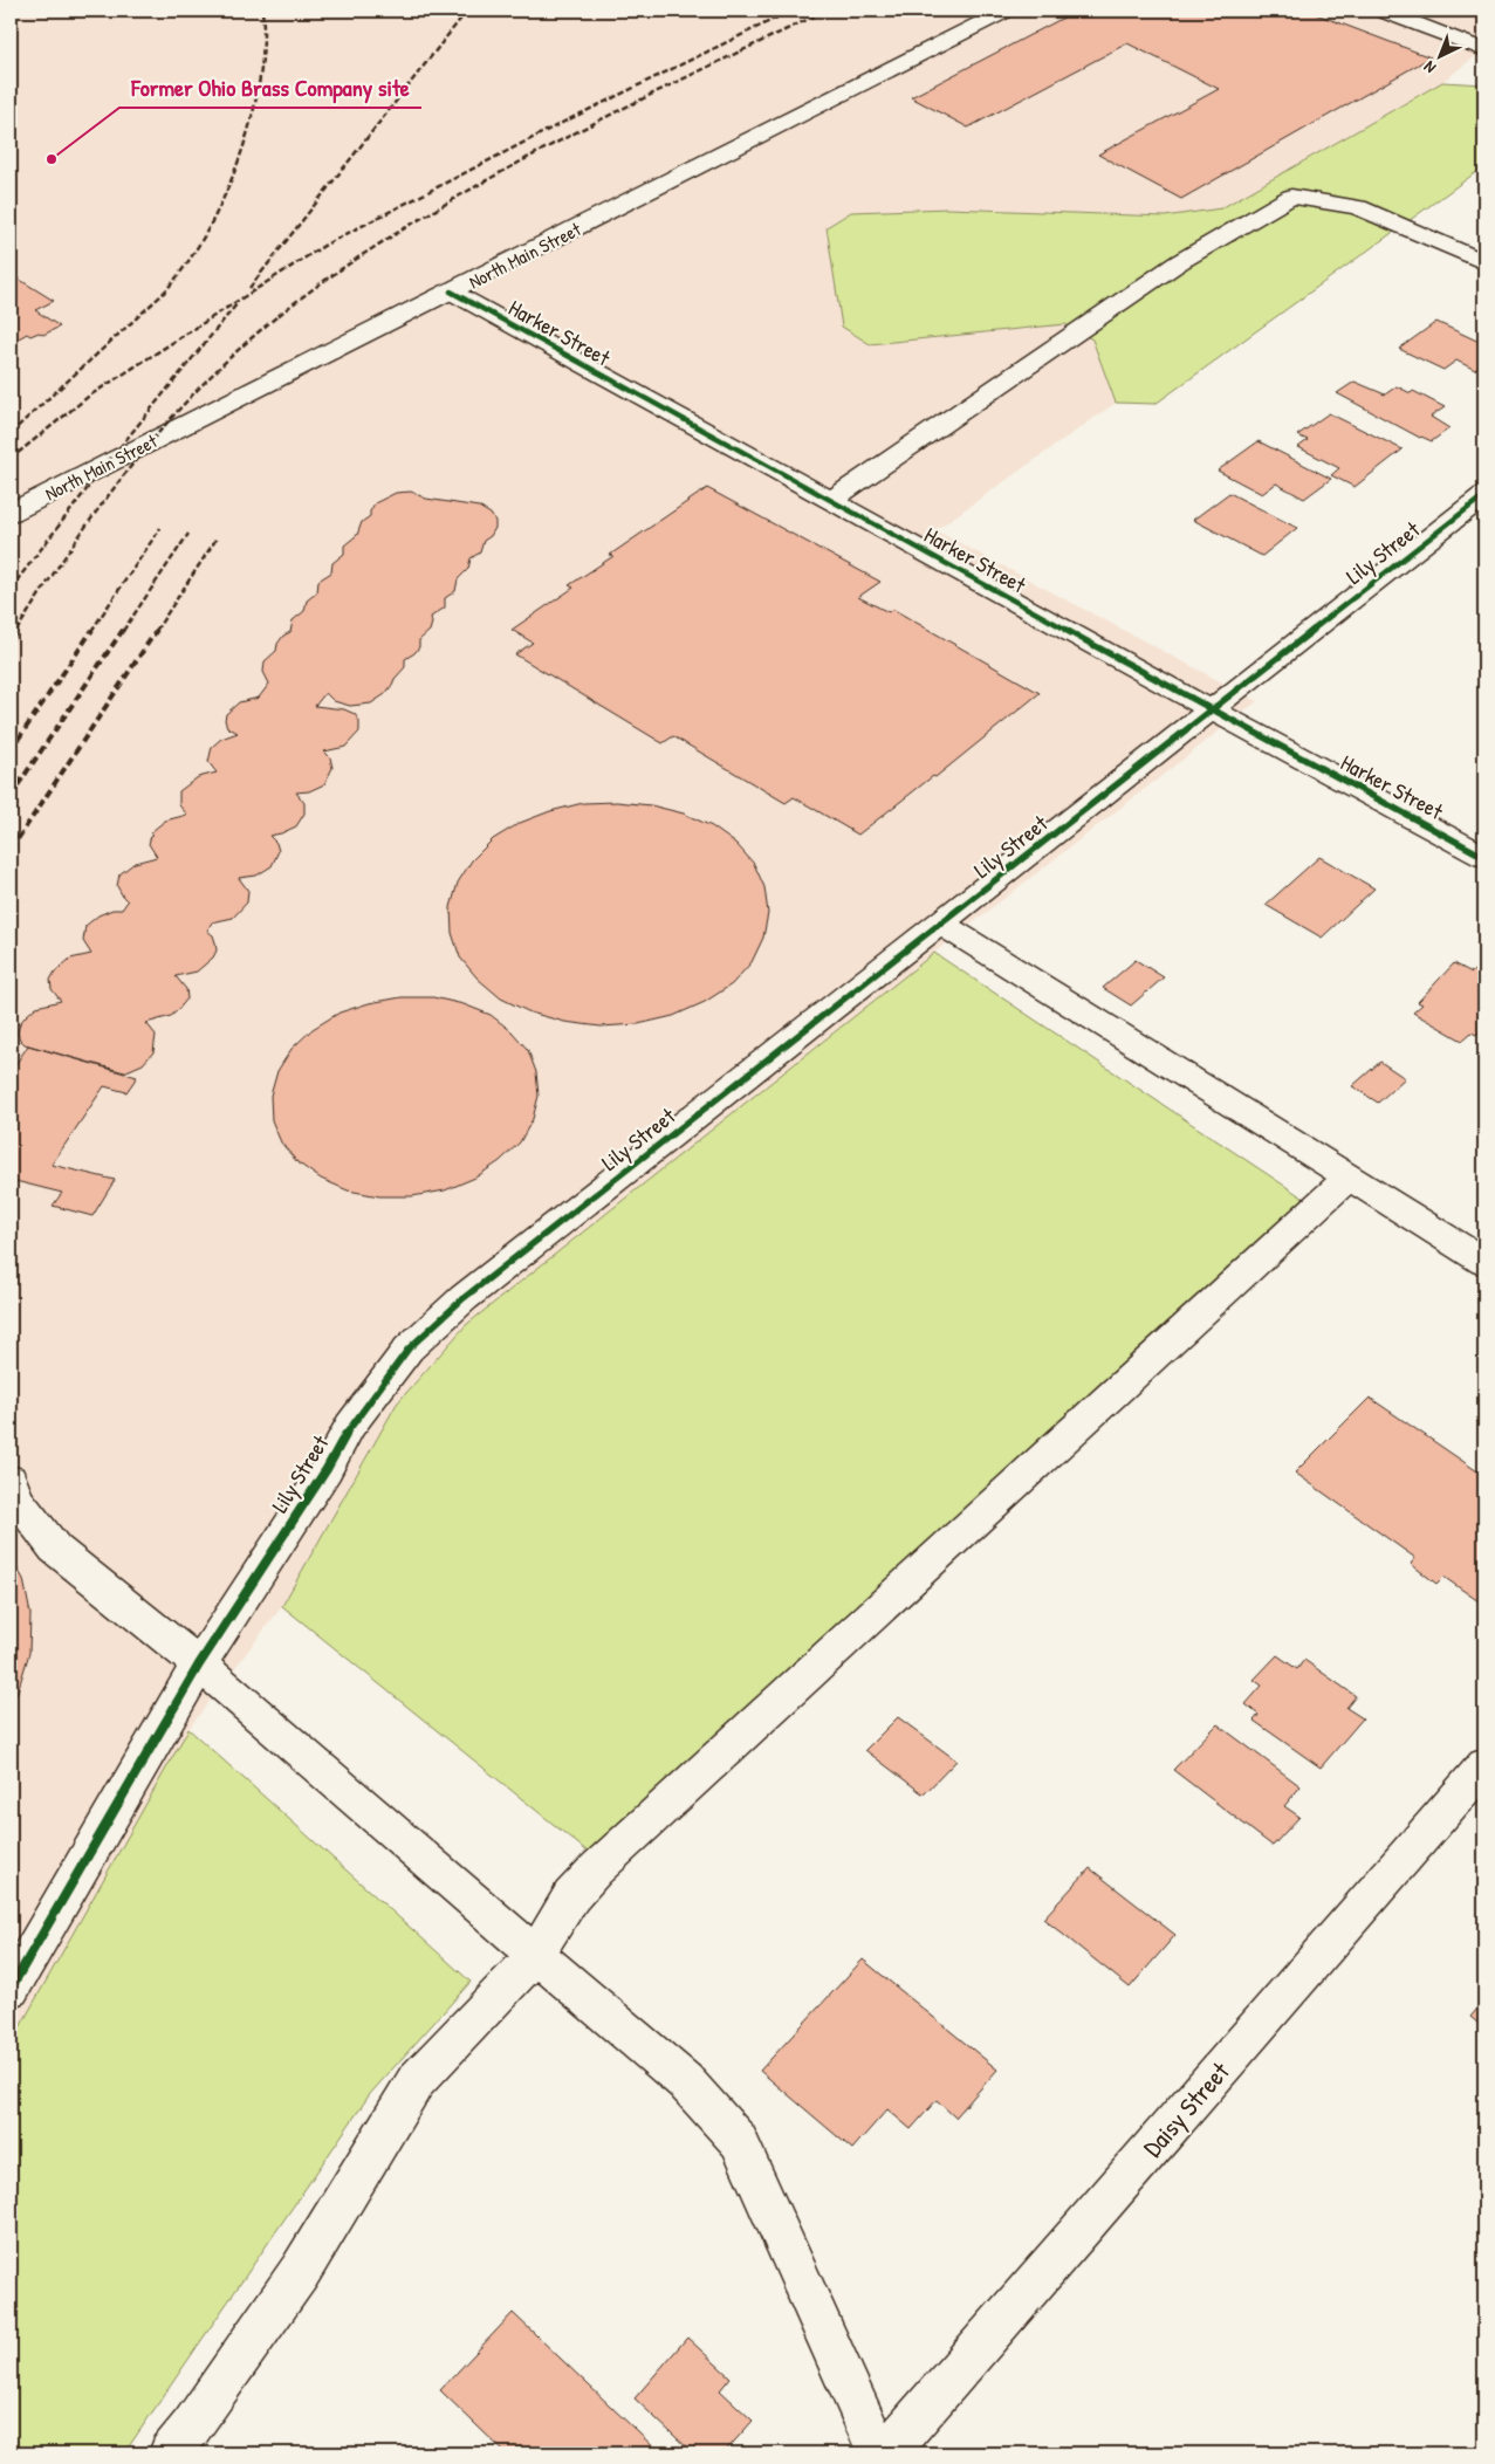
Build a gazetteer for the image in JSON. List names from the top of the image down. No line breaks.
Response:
{"streets":{"main road":["North Main Street","Harker Street","Lily Street","Daisy Street"]},"crossings":[["North Main Street","Harker Street"],["Harker Street","Lily Street"]],"places":["Former Ohio Brass Company site"],"north":"bottom left"}
